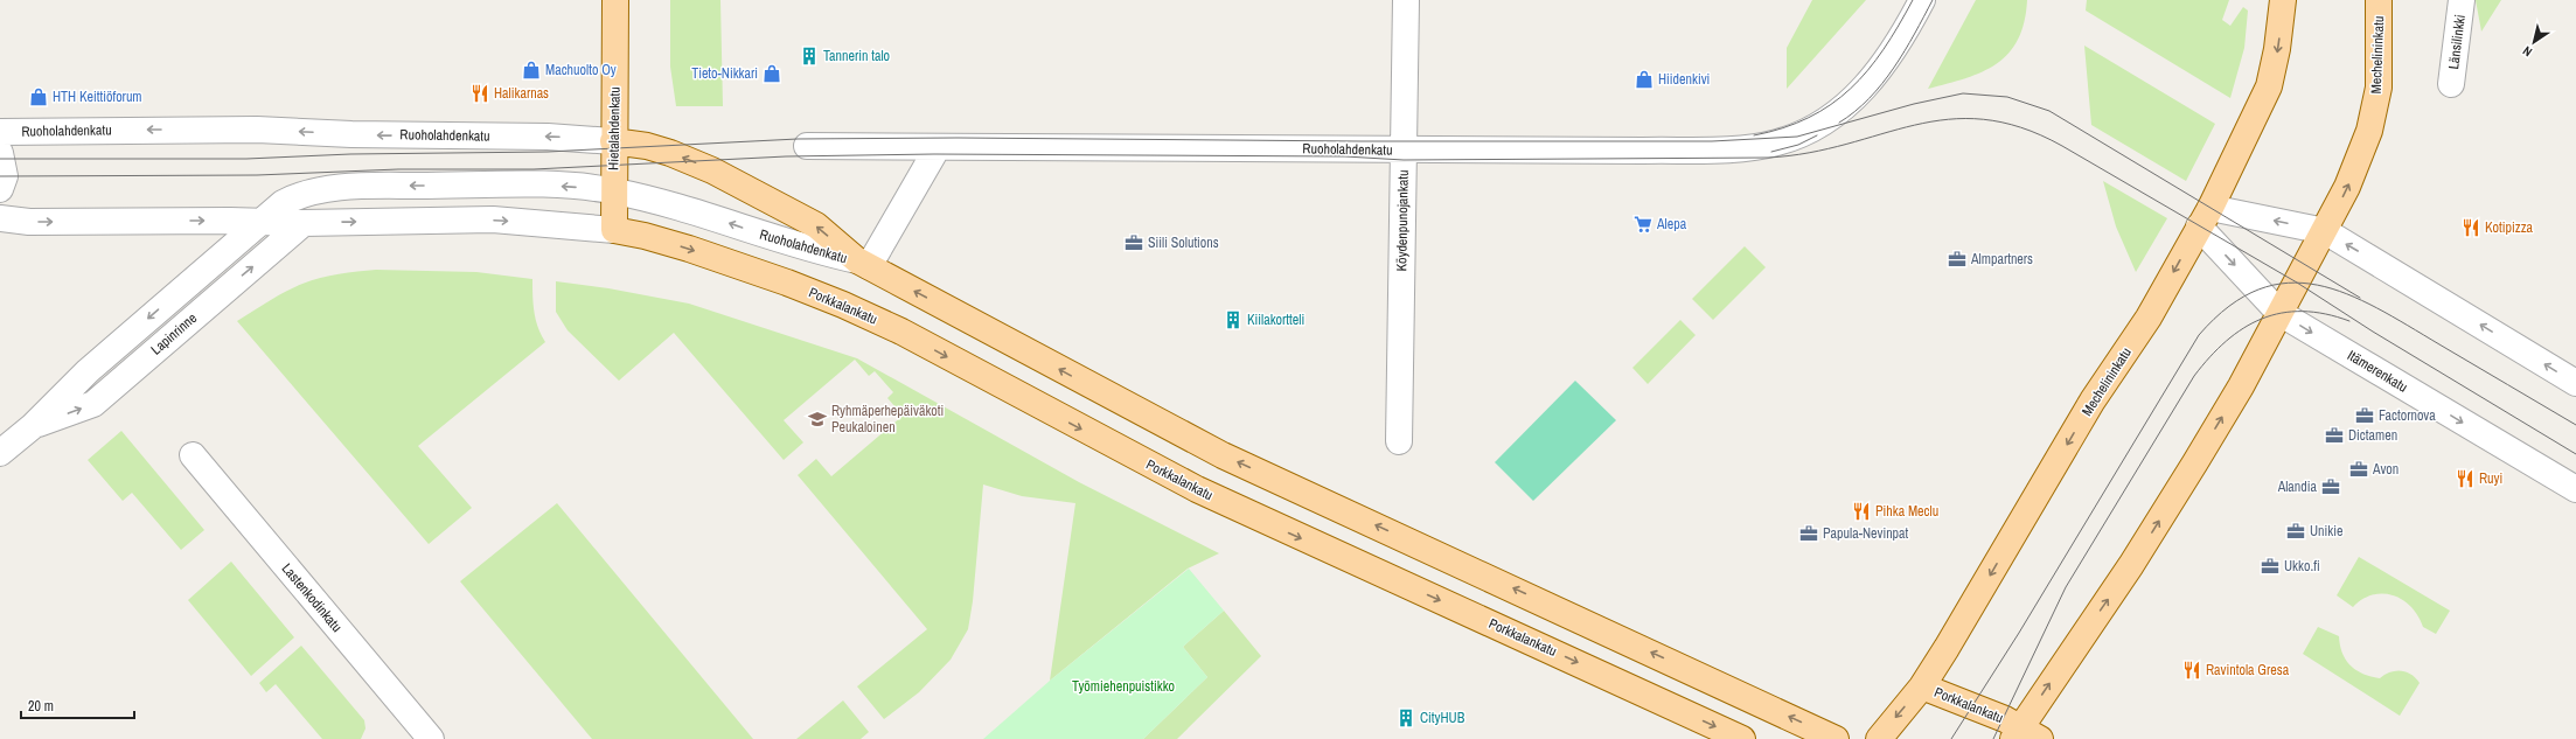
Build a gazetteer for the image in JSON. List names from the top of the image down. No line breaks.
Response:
{"streets":{"main road":["Mechelininkatu","Hietalahdenkatu","Ruoholahdenkatu","Porkkalankatu"],"street":["Länsilinkki","Köydenpunojankatu","Lapinrinne","Itämerenkatu","Lastenkodinkatu"]},"crossings":[["Mechelininkatu","Porkkalankatu"],["Mechelininkatu","Itämerenkatu"],["Hietalahdenkatu","Ruoholahdenkatu"],["Hietalahdenkatu","Porkkalankatu"],["Ruoholahdenkatu","Köydenpunojankatu"],["Ruoholahdenkatu","Lapinrinne"]],"parks":["Työmiehenpuistikko"],"places":{"building":["Tannerin talo","Kiilakortteli","CityHUB"],"shop":["Machuolto Oy","Tieto-Nikkari","Hiidenkivi","HTH Keittiöforum"],"restaurant":["Halikarnas","Kotipizza","Ruyi","Pihka Meclu","Ravintola Gresa"],"supermarket":["Alepa"],"office":["Siili Solutions","Almpartners","Factornova","Dictamen","Avon","Alandia","Unikie","Papula-Nevinpat","Ukko.fi"],"school or university":["Ryhmäperhepäiväkoti Peukaloinen"]},"scale_bar":"20 m","north":"bottom left"}
